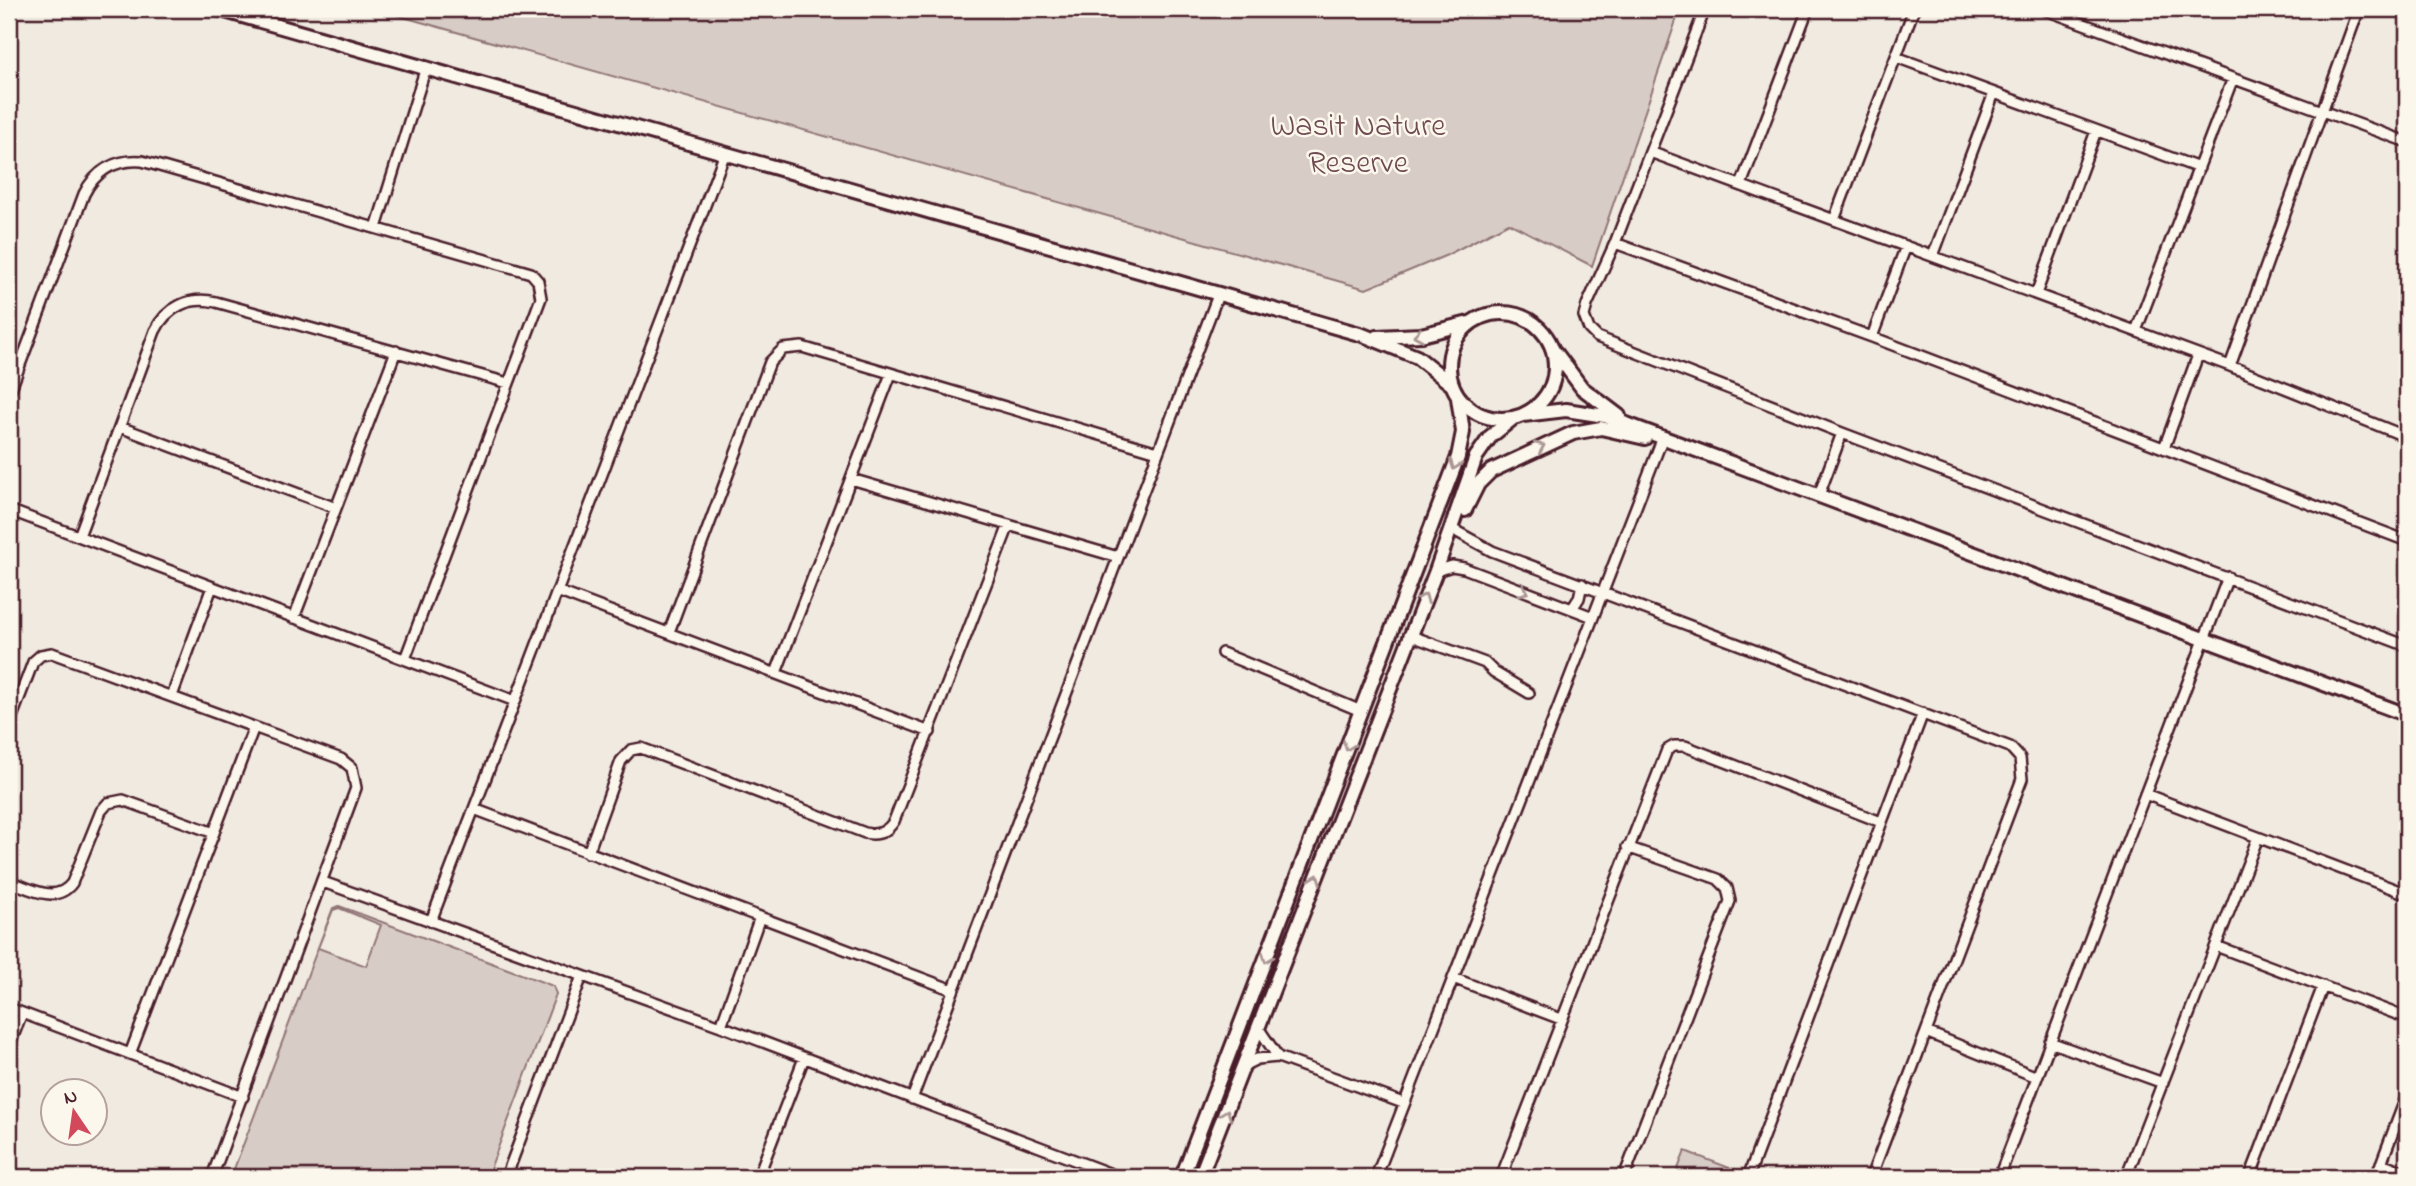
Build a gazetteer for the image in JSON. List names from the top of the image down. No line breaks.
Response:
{"parks":["Wasit Nature Reserve"],"north":"top"}
